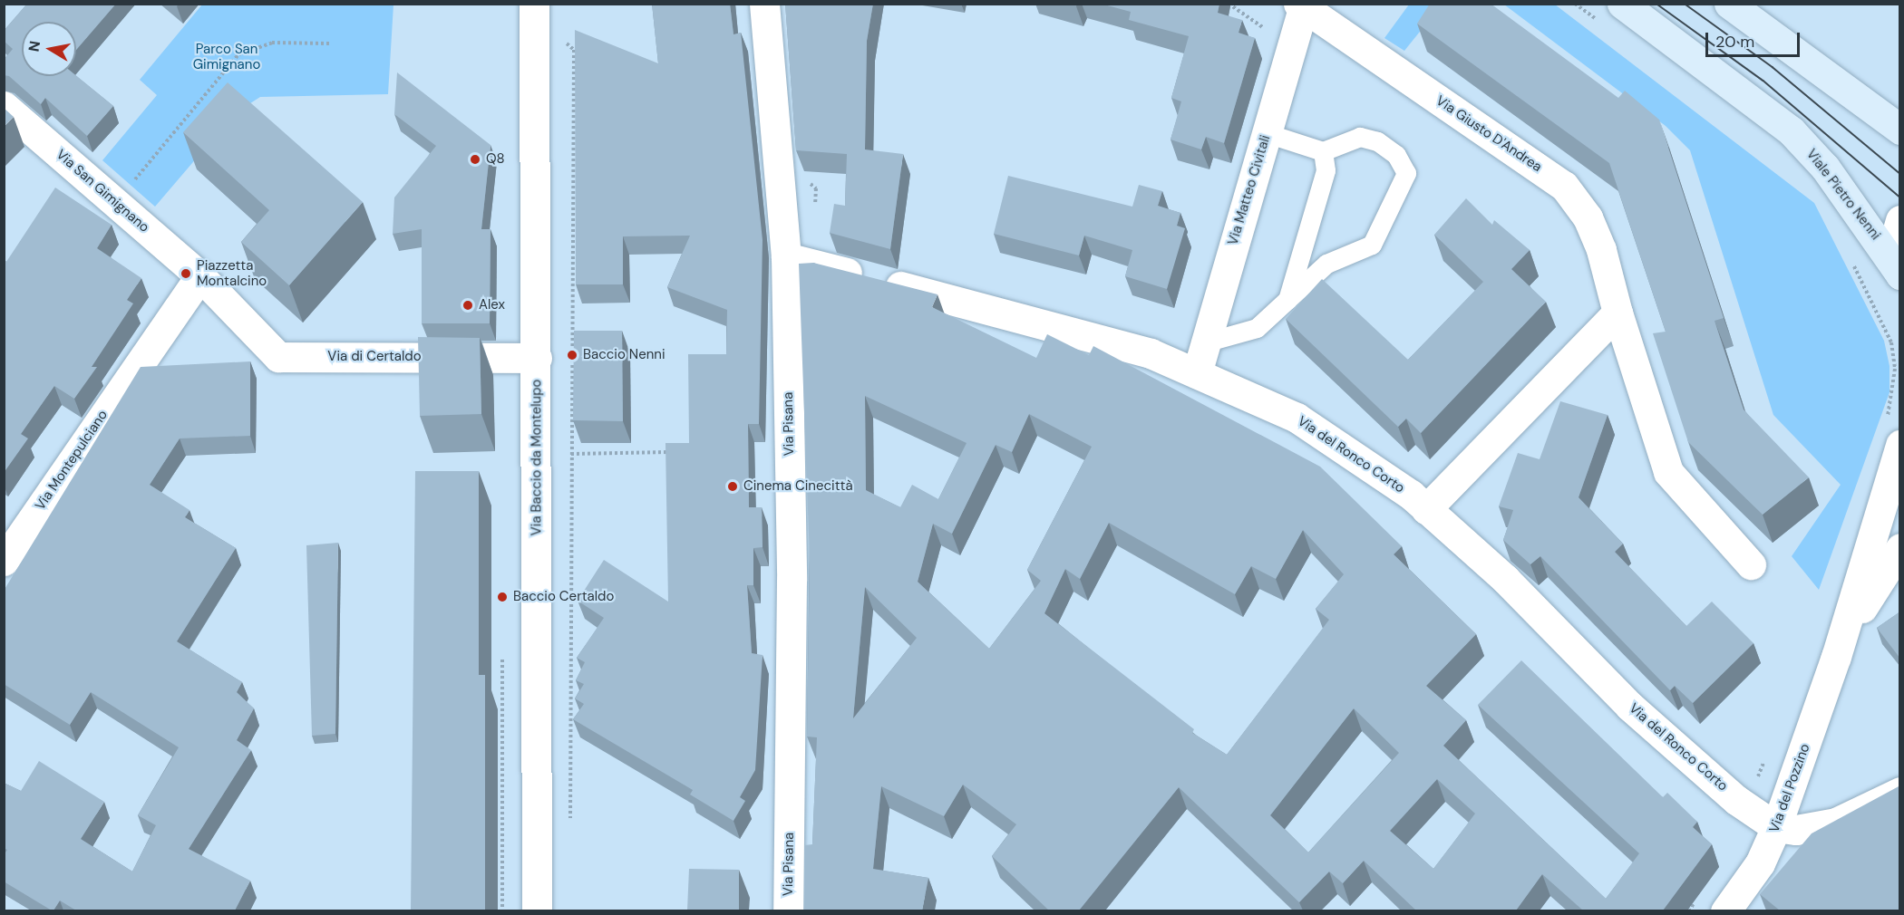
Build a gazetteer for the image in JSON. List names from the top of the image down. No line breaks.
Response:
{"streets":{"main road":["Viale Pietro Nenni"],"street":["Via Giusto D'Andrea","Via Matteo Civitali","Via San Gimignano","Via di Certaldo","Via Pisana","Via del Ronco Corto","Via Baccio da Montelupo","Via Montepulciano","Via del Pozzino"]},"crossings":[["Via Giusto D'Andrea","Via Matteo Civitali"],["Via Matteo Civitali","Via del Ronco Corto"],["Via San Gimignano","Via di Certaldo"],["Via San Gimignano","Via Montepulciano"],["Via di Certaldo","Via Baccio da Montelupo"],["Via di Certaldo","Via Montepulciano"],["Via Pisana","Via del Ronco Corto"],["Via del Ronco Corto","Via del Pozzino"]],"parks":["Parco San Gimignano"],"places":["Q8","Piazzetta Montalcino","Alex","Baccio Nenni","Cinema Cinecittà","Baccio Certaldo"],"scale_bar":"20 m","north":"left"}
